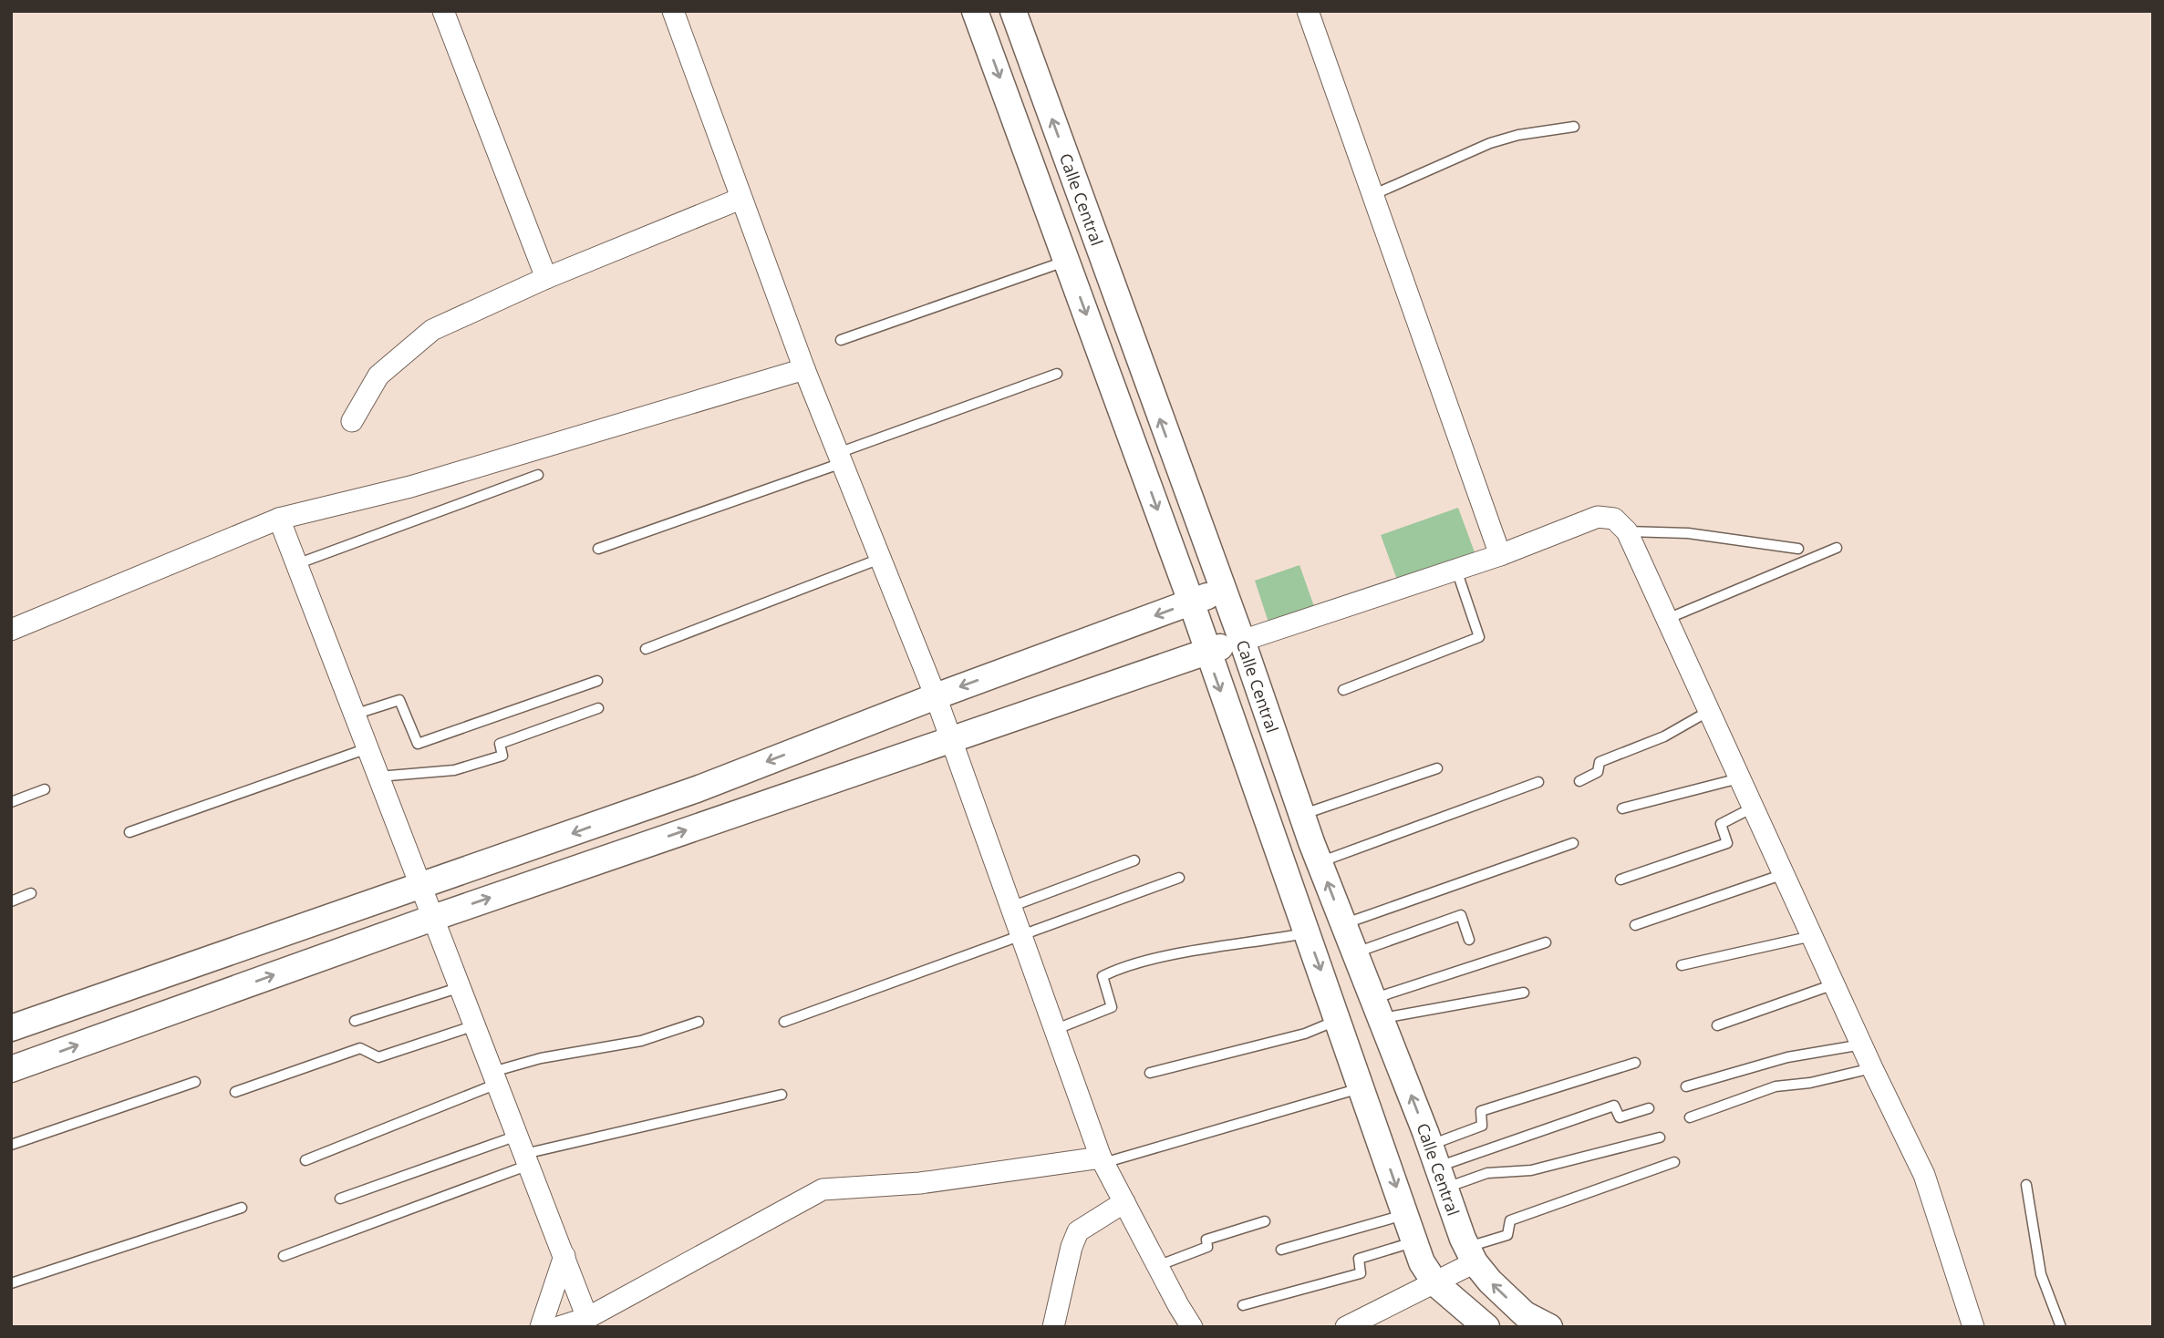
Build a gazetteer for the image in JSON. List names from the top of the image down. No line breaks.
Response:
{"streets":{"street":["Calle Central"]}}
